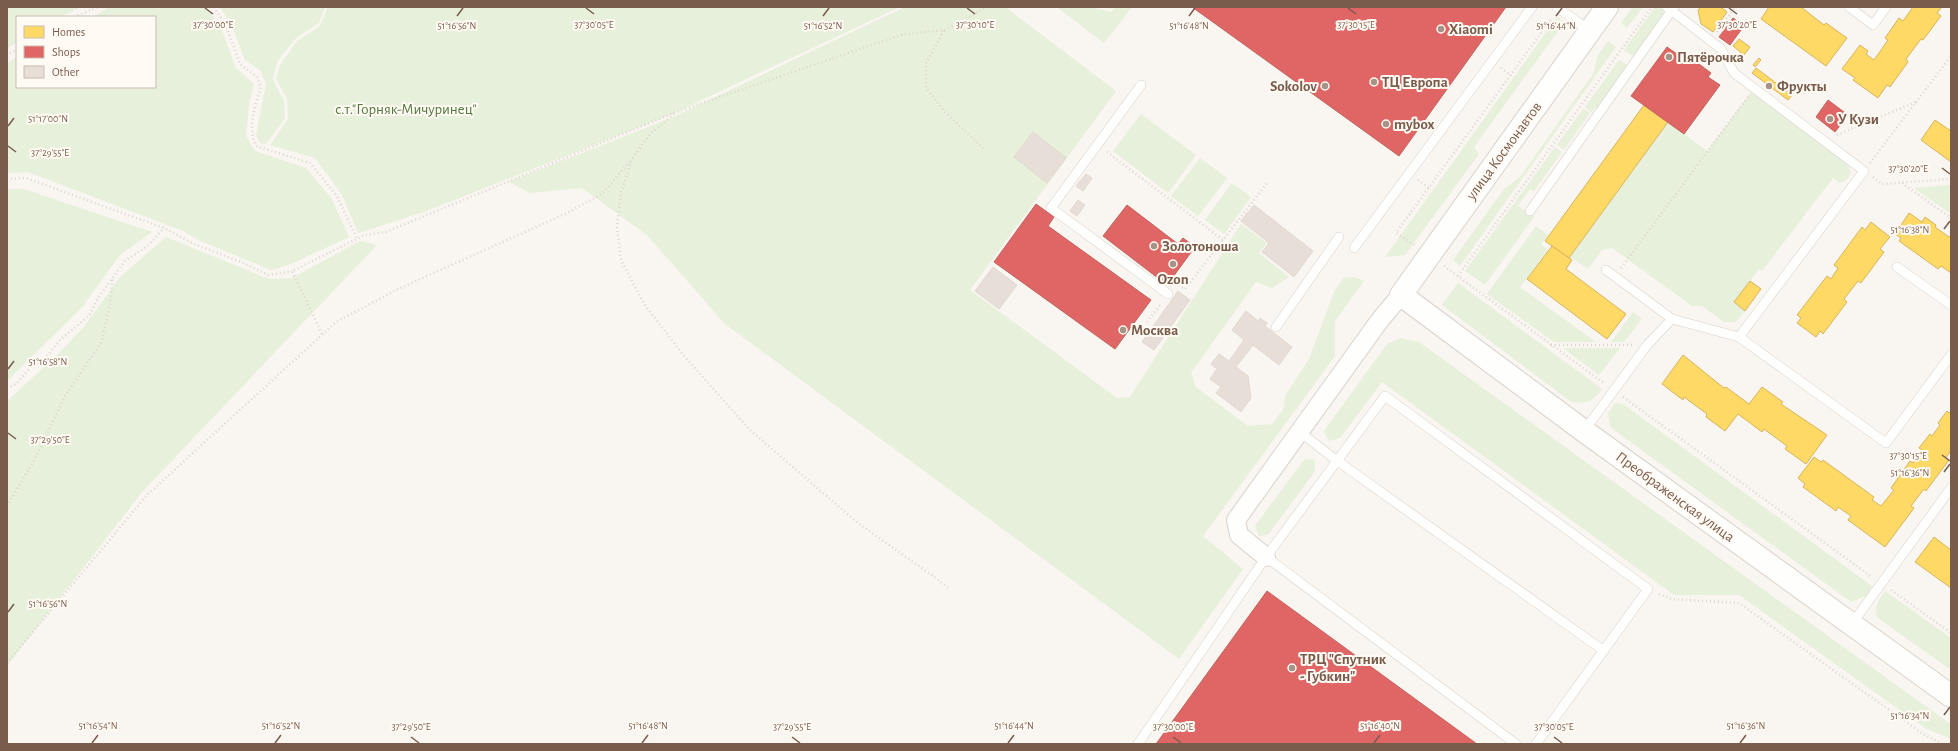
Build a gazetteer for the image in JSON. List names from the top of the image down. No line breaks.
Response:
{"streets":{"main road":["улица Космонавтов","Преображенская улица"]},"crossings":[["улица Космонавтов","Преображенская улица"]],"parks":["с.т.\"Горняк-Мичуринец\""],"places":["Xiaomi","Пятёрочка","ТЦ Европа","Sokolov","Фрукты","У Кузи","mybox","Золотоноша","Ozon","Москва","ТРЦ \"Спутник - Губкин\""],"legend":["Homes","Shops","Other"],"coordinates":["37°30'00\"E","37°30'05\"E","37°30'10\"E","37°30'15\"E","37°30'20\"E","51°16'56\"N","51°16'52\"N","51°16'48\"N","51°16'44\"N","51°17'00\"N","37°29'55\"E","51°16'38\"N","51°16'58\"N","37°29'50\"E","51°16'36\"N","51°16'34\"N","51°16'54\"N","51°16'40\"N"]}
